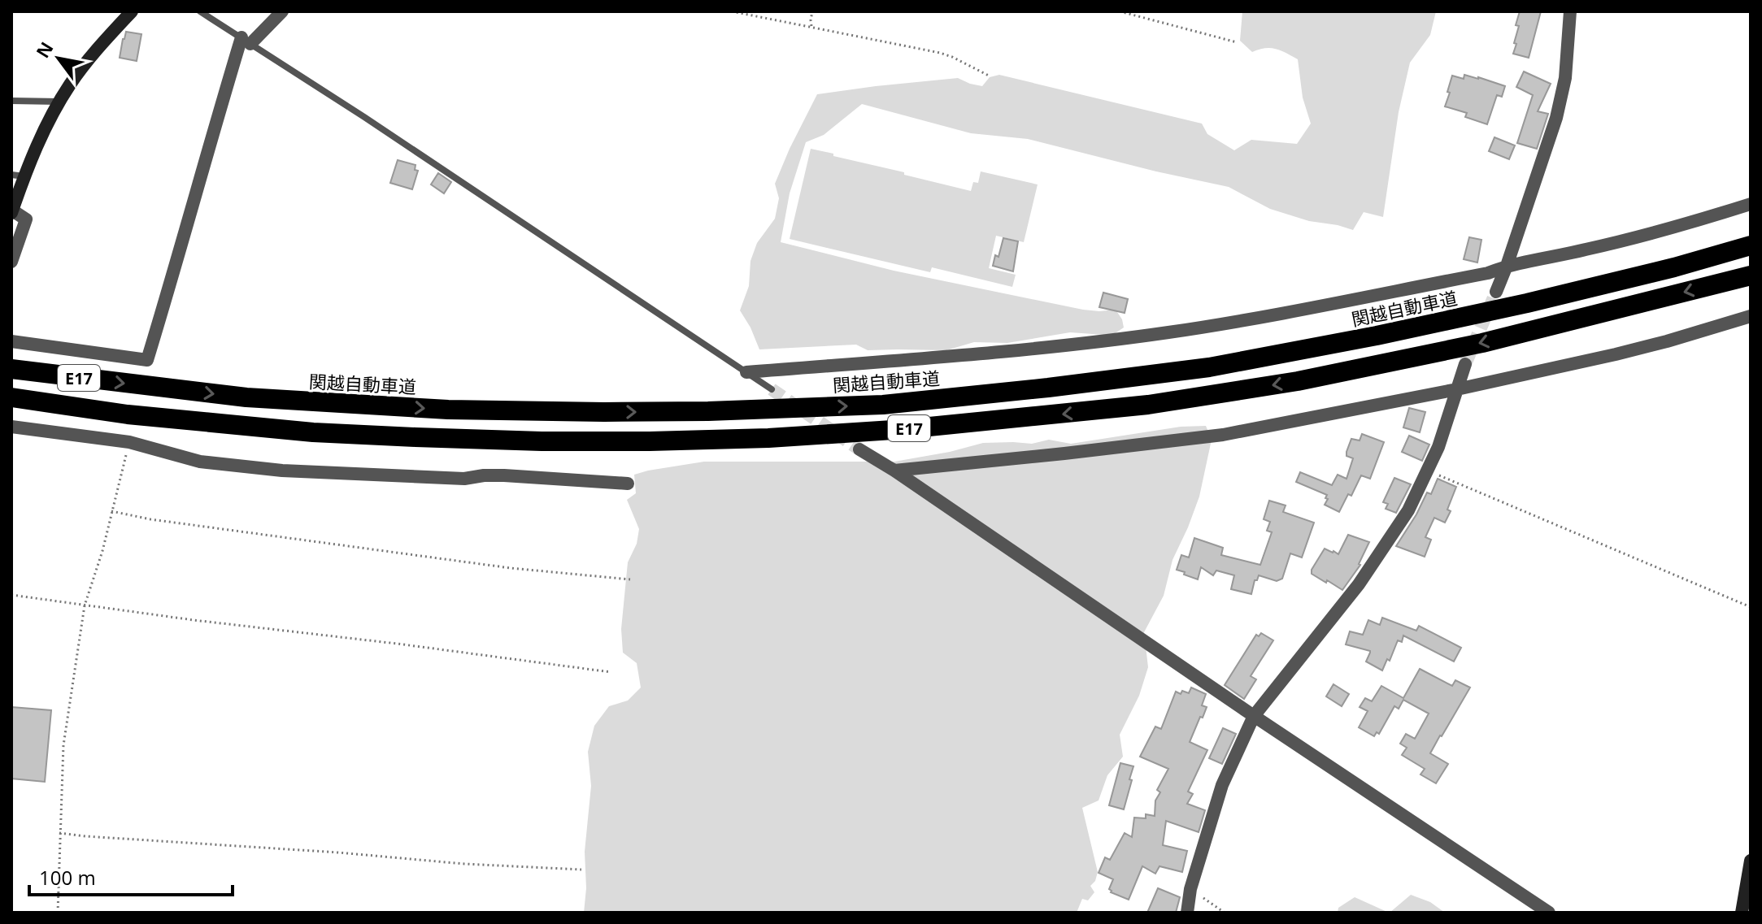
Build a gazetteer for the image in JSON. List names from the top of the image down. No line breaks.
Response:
{"streets":{"highway":["関越自動車道","E17"]},"scale_bar":"100 m","north":"top left"}
